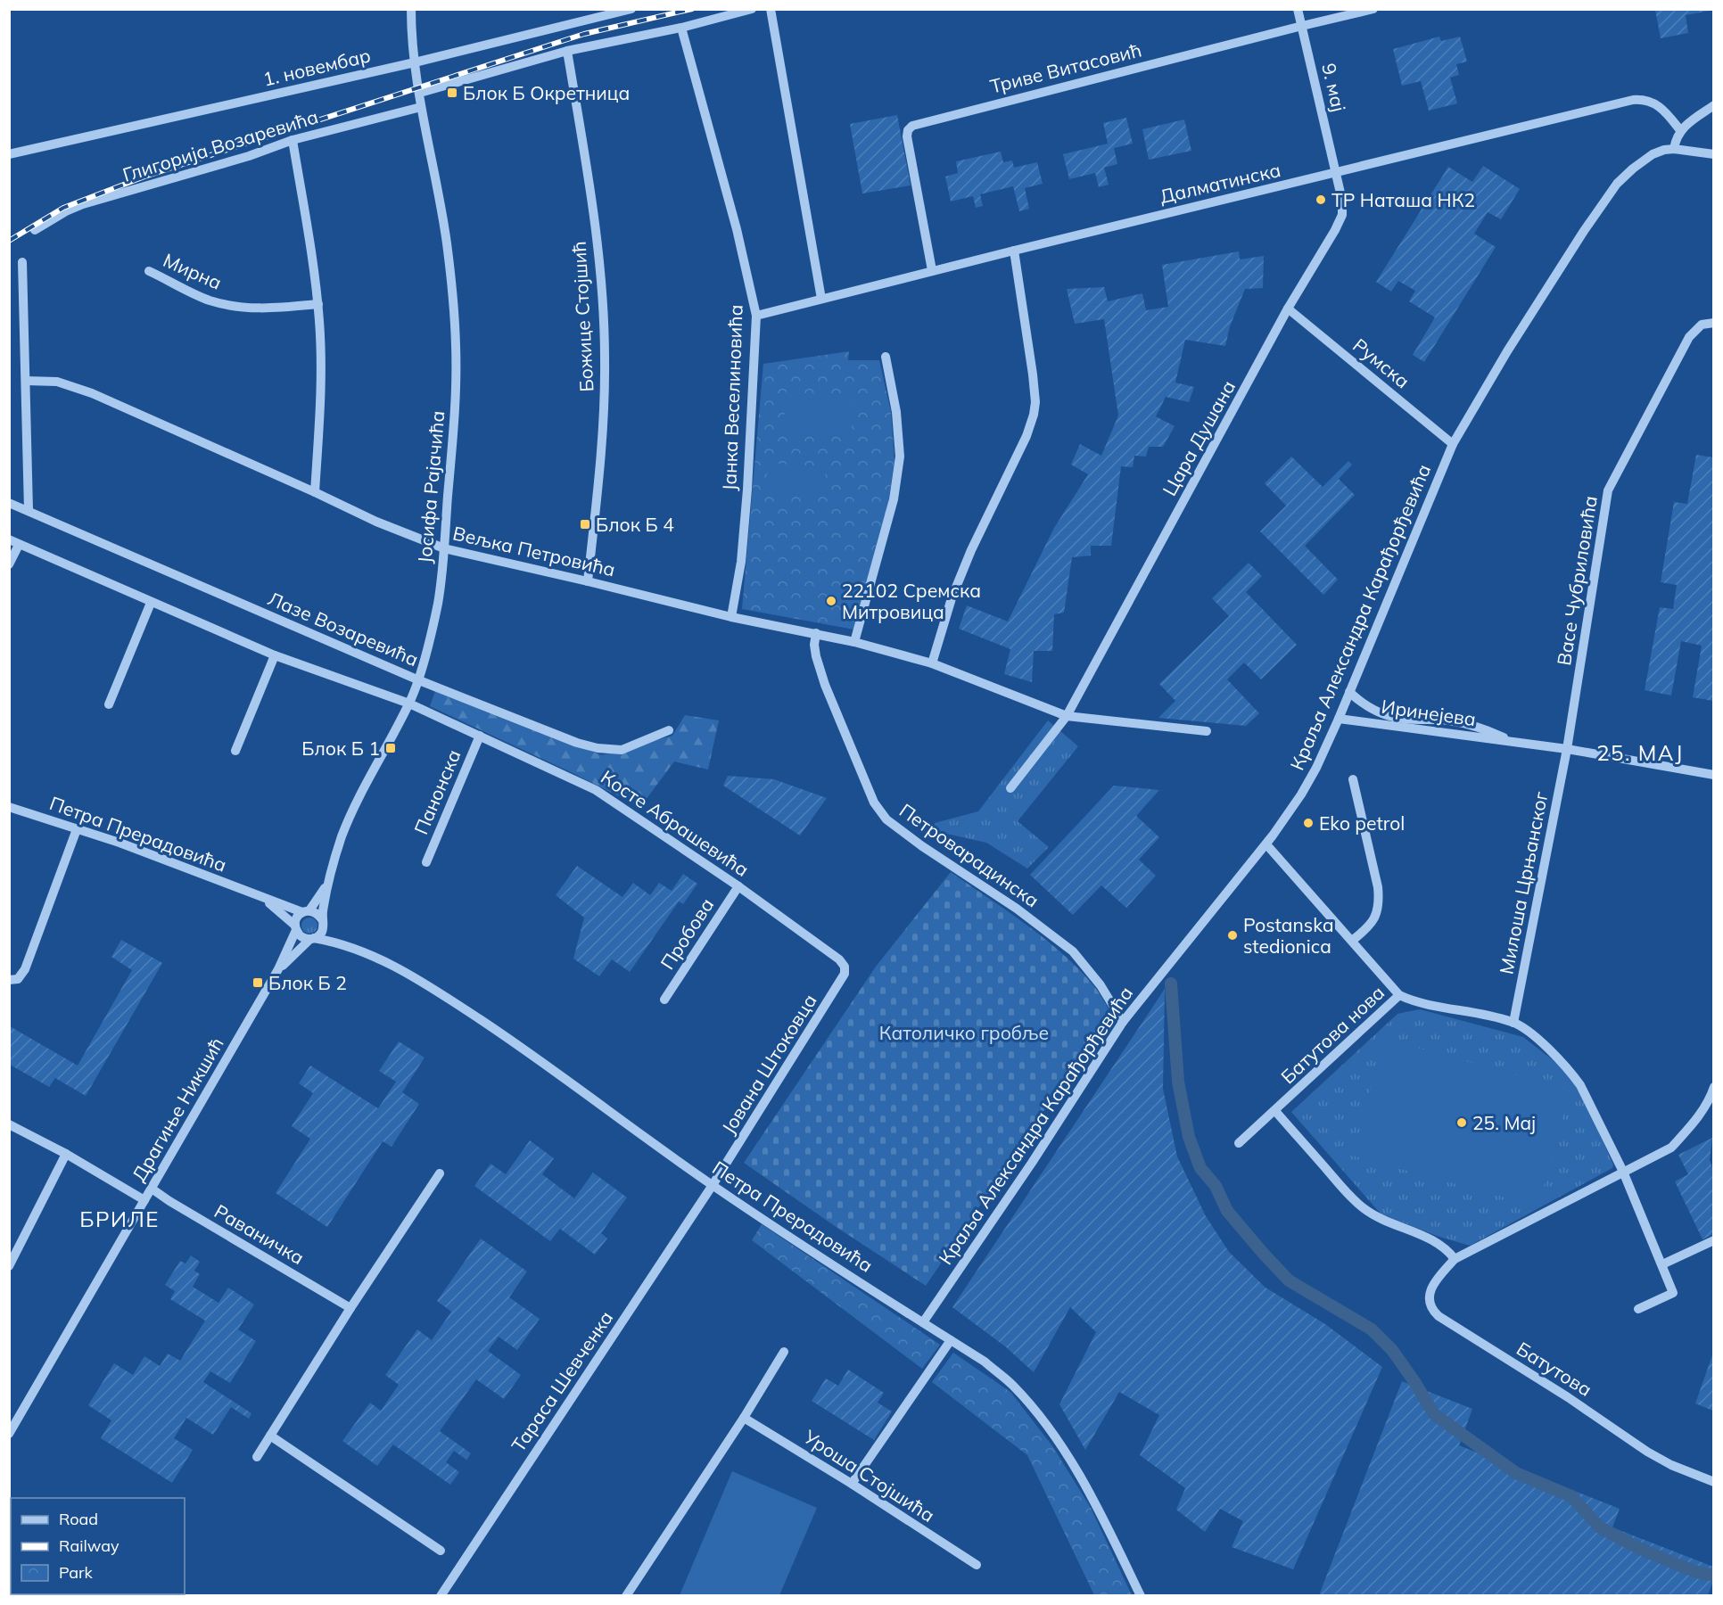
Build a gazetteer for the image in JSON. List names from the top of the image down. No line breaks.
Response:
{"streets":{"street":["1. новембар","Триве Витасовић","9. мај","Глигорија Возаревића","Далматинска","Мирна","Божице Стојшић","Румска","Јанка Веселиновића","Цара Душана","Јосифа Рајачића","Вељка Петровића","Васе Чубриловића","Краља Александра Карађорђевића","Лазе Возаревића","Иринејева","Панонска","Косте Абрашевића","Петра Прерадовића","Петроварадинска","Милоша Црњанског","Пробова","Батутова нова","Јована Штоковца","Драгиње Никшић","Раваничка","Батутова","Тараса Шевченка","Уроша Стојшића"]},"crossings":[["1. новембар","Јосифа Рајачића"],["Триве Витасовић","9. мај"],["Триве Витасовић","Далматинска"],["9. мај","Далматинска"],["9. мај","Цара Душана"],["Глигорија Возаревића","Јосифа Рајачића"],["Далматинска","Јанка Веселиновића"],["Далматинска","Цара Душана"],["Божице Стојшић","Вељка Петровића"],["Румска","Цара Душана"],["Румска","Краља Александра Карађорђевића"],["Јанка Веселиновића","Вељка Петровића"],["Цара Душана","Вељка Петровића"],["Јосифа Рајачића","Вељка Петровића"],["Јосифа Рајачића","Лазе Возаревића"],["Јосифа Рајачића","Петра Прерадовића"],["Јосифа Рајачића","Драгиње Никшић"],["Вељка Петровића","Петроварадинска"],["Васе Чубриловића","Иринејева"],["Васе Чубриловића","Милоша Црњанског"],["Краља Александра Карађорђевића","Иринејева"],["Краља Александра Карађорђевића","Петра Прерадовића"],["Краља Александра Карађорђевића","Петроварадинска"],["Иринејева","Милоша Црњанског"],["Панонска","Косте Абрашевића"],["Косте Абрашевића","Пробова"],["Косте Абрашевића","Јована Штоковца"],["Петра Прерадовића","Јована Штоковца"],["Петра Прерадовића","Драгиње Никшић"],["Петра Прерадовића","Тараса Шевченка"],["Милоша Црњанског","Батутова нова"],["Јована Штоковца","Тараса Шевченка"],["Драгиње Никшић","Раваничка"]],"districts":["25. МАЈ","БРИЛЕ"],"parks":["Католичко гробље"],"places":{"transit":["Блок Б Окретница","Блок Б 4","Блок Б 1","Блок Б 2"],"other":["ТР Наташа НК2","22102 Сремска Митровица","Eko petrol","Postanska stedionica","25. Maj"]},"legend":["Road","Railway","Park"]}
